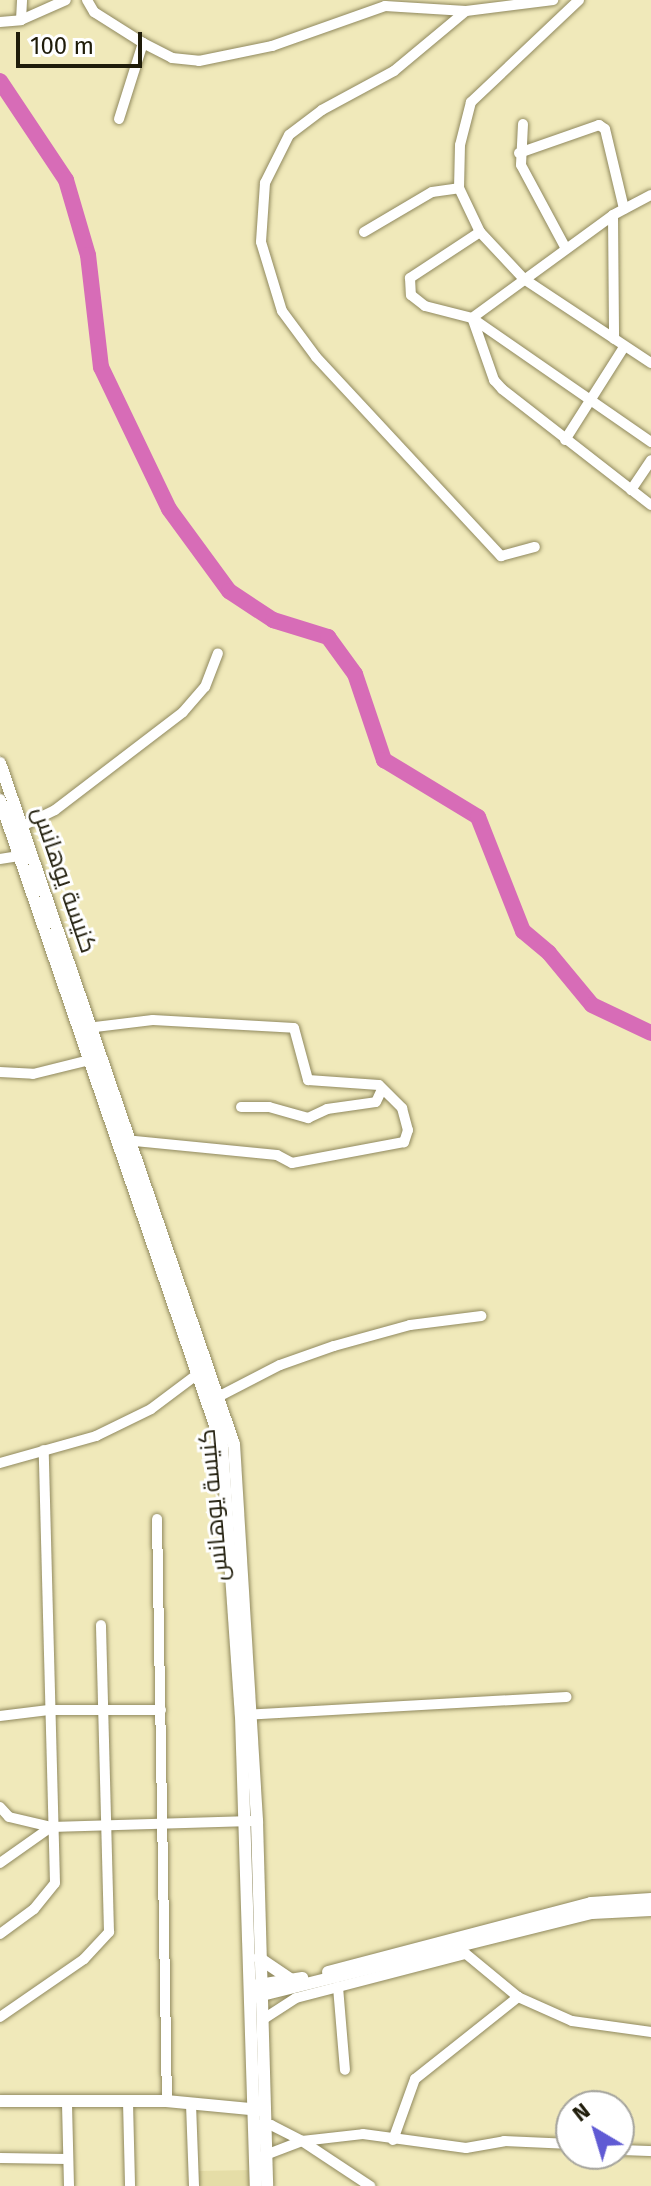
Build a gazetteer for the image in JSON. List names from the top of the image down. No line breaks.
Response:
{"streets":{"street":["كنيسة يوهانس"]},"scale_bar":"100 m","north":"top left"}
